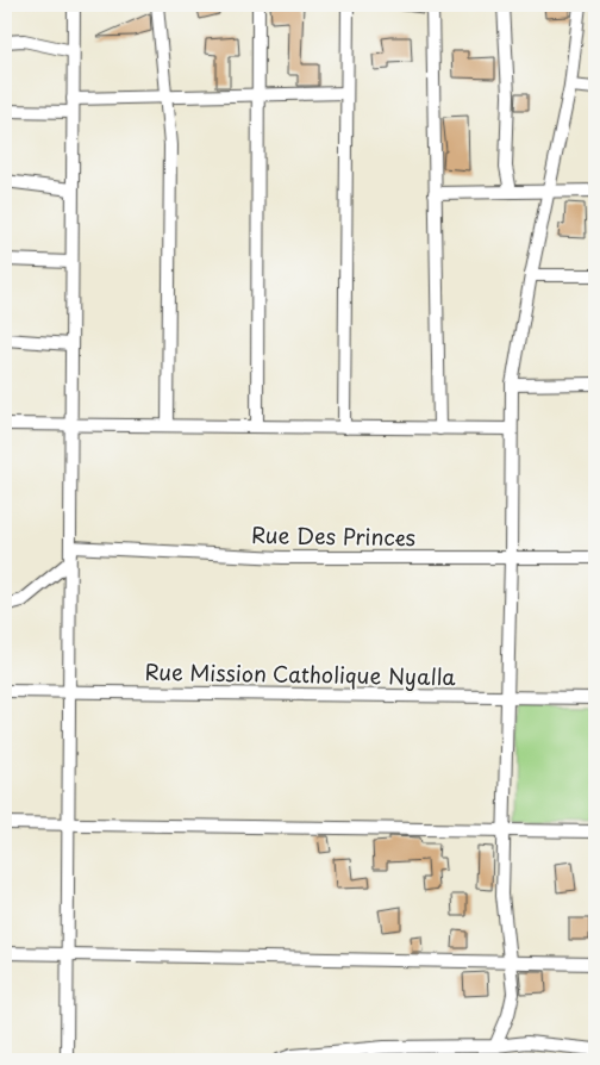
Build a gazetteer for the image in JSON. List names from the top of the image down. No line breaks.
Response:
{"streets":{"street":["Rue Des Princes","Rue Mission Catholique Nyalla"]}}
